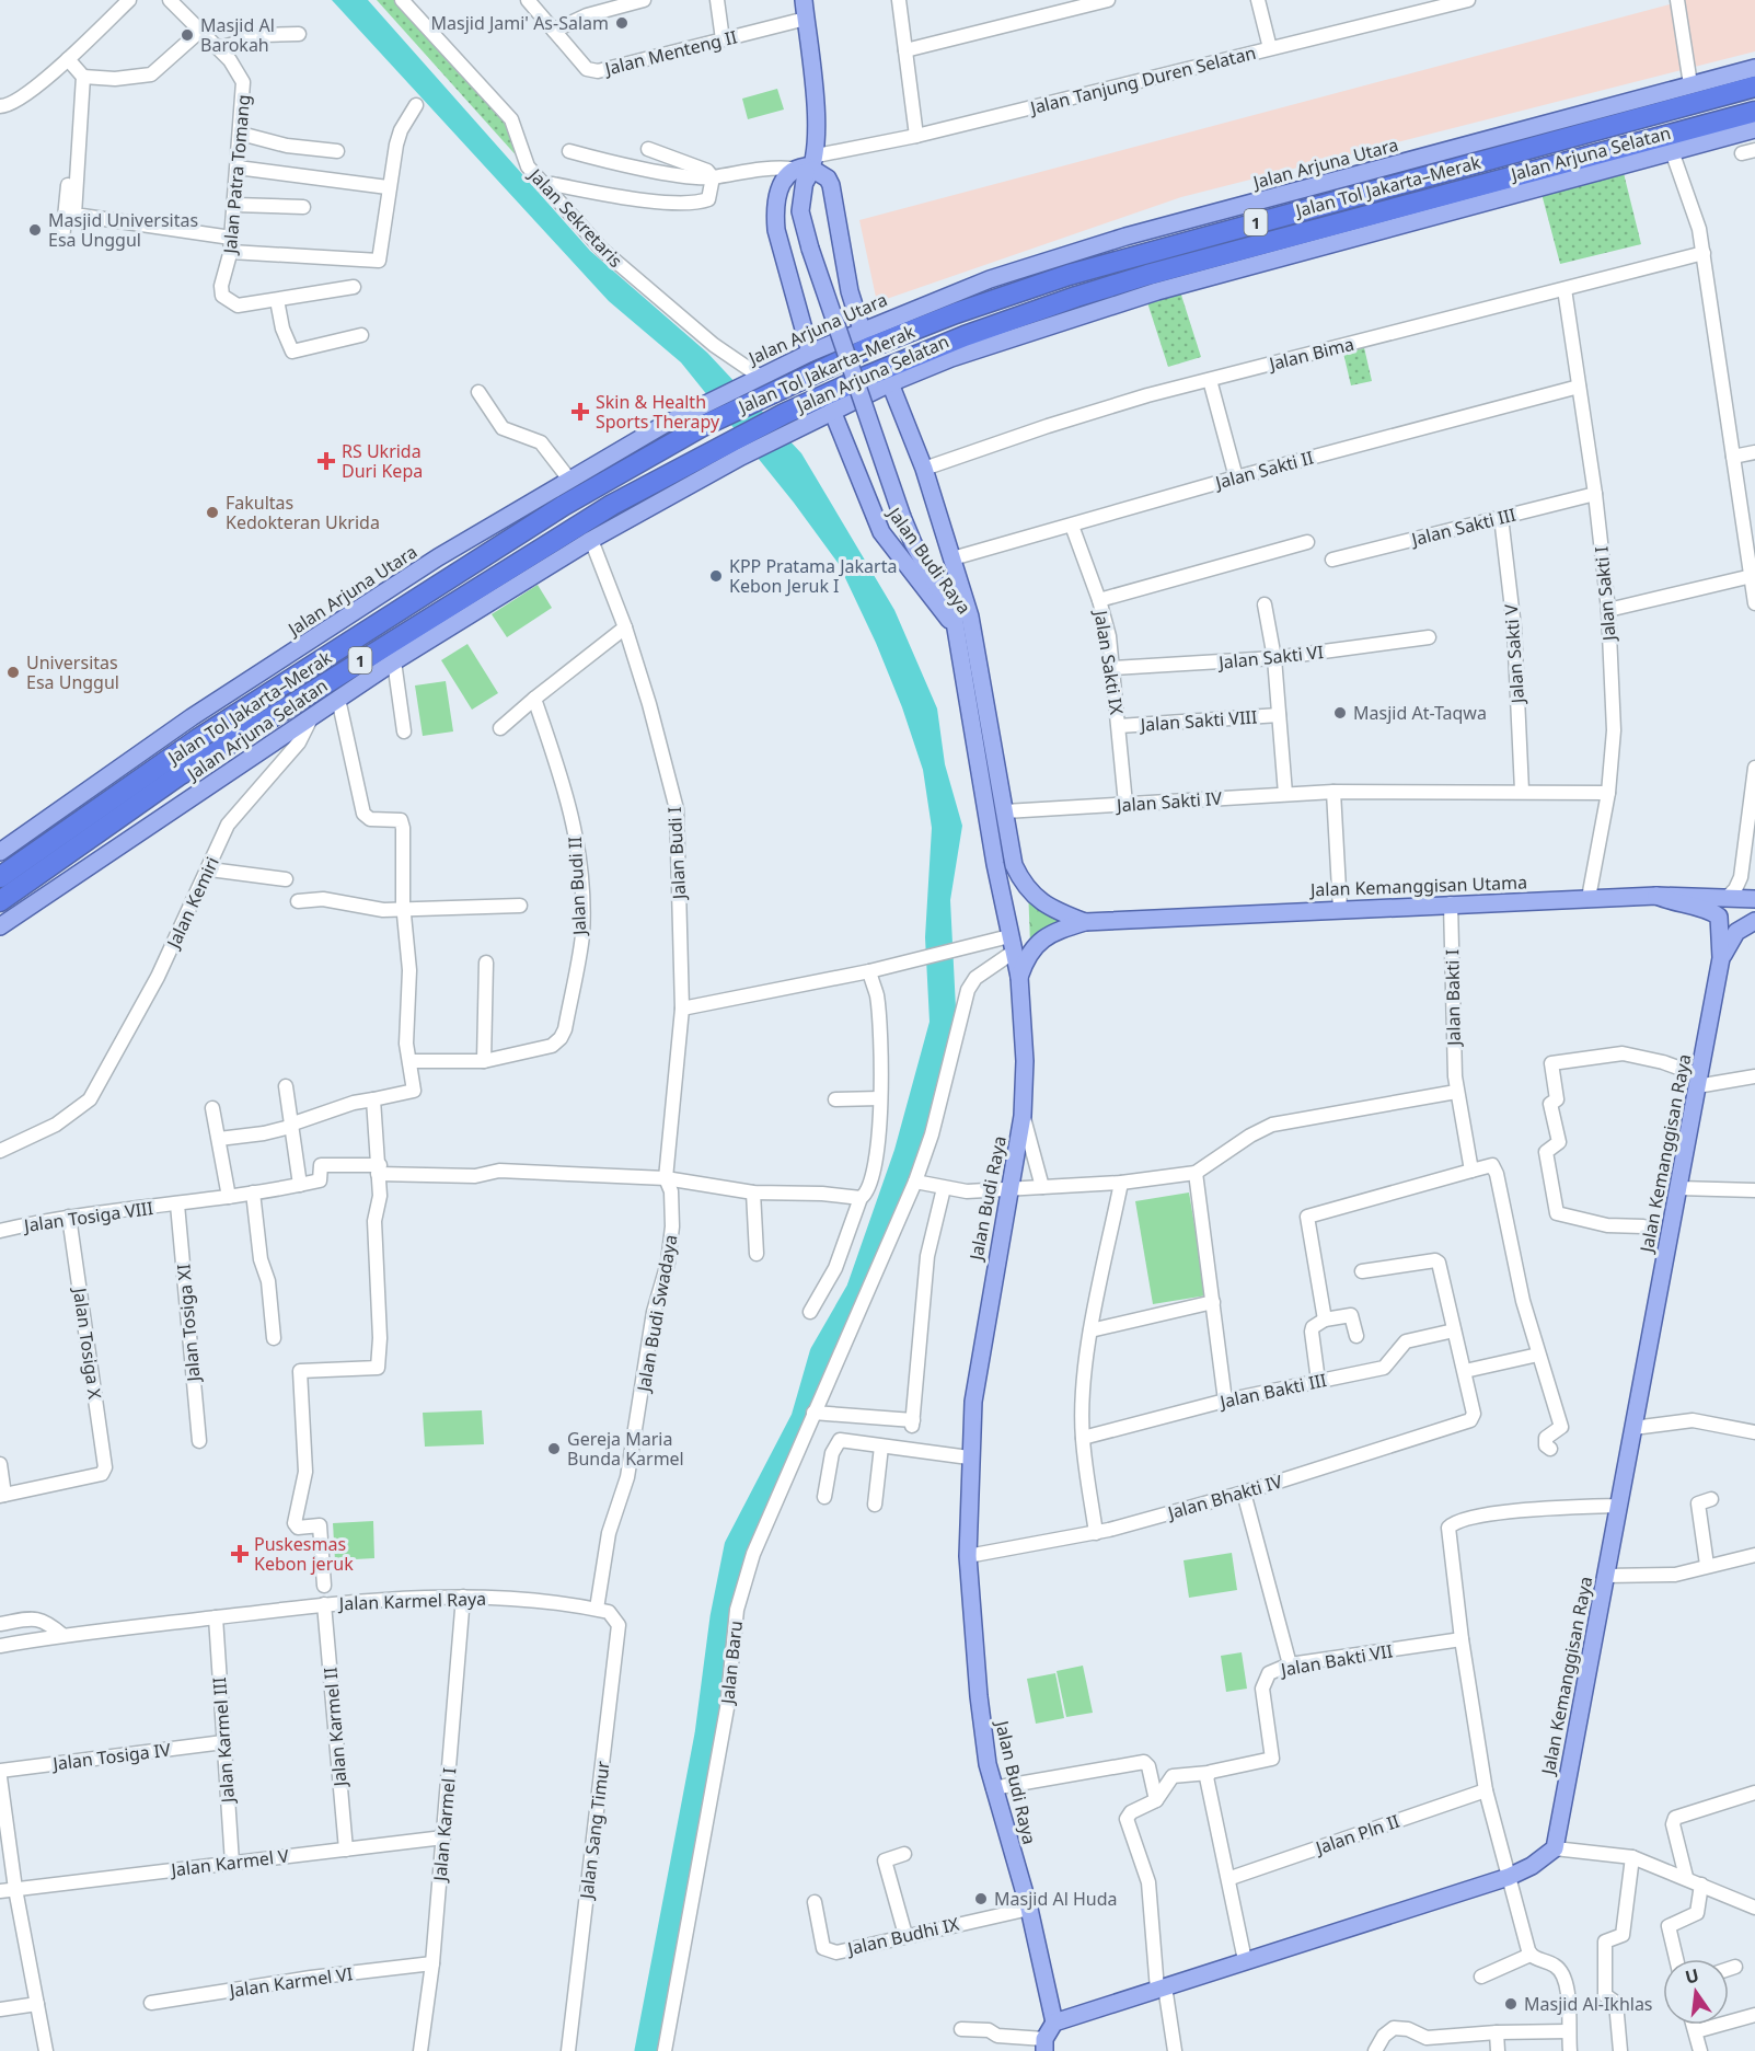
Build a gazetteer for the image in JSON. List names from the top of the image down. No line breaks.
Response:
{"streets":{"highway":["Jalan Tol Jakarta–Merak","1"],"main road":["Jalan Arjuna Selatan","Jalan Arjuna Utara","Jalan Budi Raya","Jalan Kemanggisan Utama","Jalan Kemanggisan Raya"],"street":["Jalan Menteng II","Jalan Tanjung Duren Selatan","Jalan Patra Tomang","Jalan Sekretaris","Jalan Bima","Jalan Sakti II","Jalan Sakti III","Jalan Sakti I","Jalan Sakti V","Jalan Sakti VI","Jalan Sakti IX","Jalan Sakti VIII","Jalan Sakti IV","Jalan Budi I","Jalan Budi II","Jalan Kemiri","Jalan Bakti I","Jalan Tosiga VIII","Jalan Budi Swadaya","Jalan Tosiga XI","Jalan Tosiga X","Jalan Bakti III","Jalan Bhakti IV","Jalan Karmel Raya","Jalan Bakti VII","Jalan Baru","Jalan Karmel II","Jalan Karmel III","Jalan Tosiga IV","Jalan Karmel I","Jalan Sang Timur","Jalan Pln II","Jalan Karmel V","Jalan Budhi IX","Jalan Karmel VI"]},"crossings":[["Jalan Arjuna Selatan","Jalan Tol Jakarta–Merak"],["Jalan Arjuna Selatan","Jalan Budi Raya"],["Jalan Arjuna Selatan","Jalan Budi I"],["Jalan Arjuna Selatan","Jalan Kemiri"],["Jalan Arjuna Utara","Jalan Sekretaris"],["Jalan Bima","Jalan Budi Raya"],["Jalan Bima","Jalan Sakti I"],["Jalan Sakti II","Jalan Budi Raya"],["Jalan Sakti II","Jalan Sakti I"],["Jalan Sakti II","Jalan Sakti IX"],["Jalan Sakti III","Jalan Sakti I"],["Jalan Sakti III","Jalan Sakti V"],["Jalan Budi Raya","Jalan Sakti IV"],["Jalan Budi Raya","Jalan Kemanggisan Utama"],["Jalan Budi Raya","Jalan Bhakti IV"],["Jalan Budi Raya","Jalan Baru"],["Jalan Budi Raya","Jalan Budhi IX"],["Jalan Sakti I","Jalan Sakti IV"],["Jalan Sakti I","Jalan Kemanggisan Utama"],["Jalan Sakti V","Jalan Sakti IV"],["Jalan Sakti VI","Jalan Sakti IX"],["Jalan Sakti IX","Jalan Sakti VIII"],["Jalan Sakti IX","Jalan Sakti IV"],["Jalan Budi I","Jalan Budi Swadaya"],["Jalan Kemanggisan Utama","Jalan Bakti I"],["Jalan Tosiga VIII","Jalan Tosiga XI"],["Jalan Tosiga VIII","Jalan Tosiga X"],["Jalan Budi Swadaya","Jalan Karmel Raya"],["Jalan Budi Swadaya","Jalan Sang Timur"],["Jalan Karmel Raya","Jalan Karmel II"],["Jalan Karmel Raya","Jalan Karmel III"],["Jalan Karmel Raya","Jalan Karmel I"],["Jalan Karmel Raya","Jalan Sang Timur"],["Jalan Karmel II","Jalan Karmel V"],["Jalan Karmel III","Jalan Tosiga IV"],["Jalan Karmel III","Jalan Karmel V"],["Jalan Karmel I","Jalan Karmel V"],["Jalan Karmel I","Jalan Karmel VI"]],"places":{"other":["Masjid Jami' As-Salam","Masjid Al Barokah","Masjid Universitas Esa Unggul","Fakultas Kedokteran Ukrida","KPP Pratama Jakarta Kebon Jeruk I","Universitas Esa Unggul","Masjid At-Taqwa","Gereja Maria Bunda Karmel","Masjid Al Huda","Masjid Al-Ikhlas"],"health":["Skin & Health Sports Therapy","RS Ukrida Duri Kepa","Puskesmas Kebon jeruk"]},"north":"top"}
